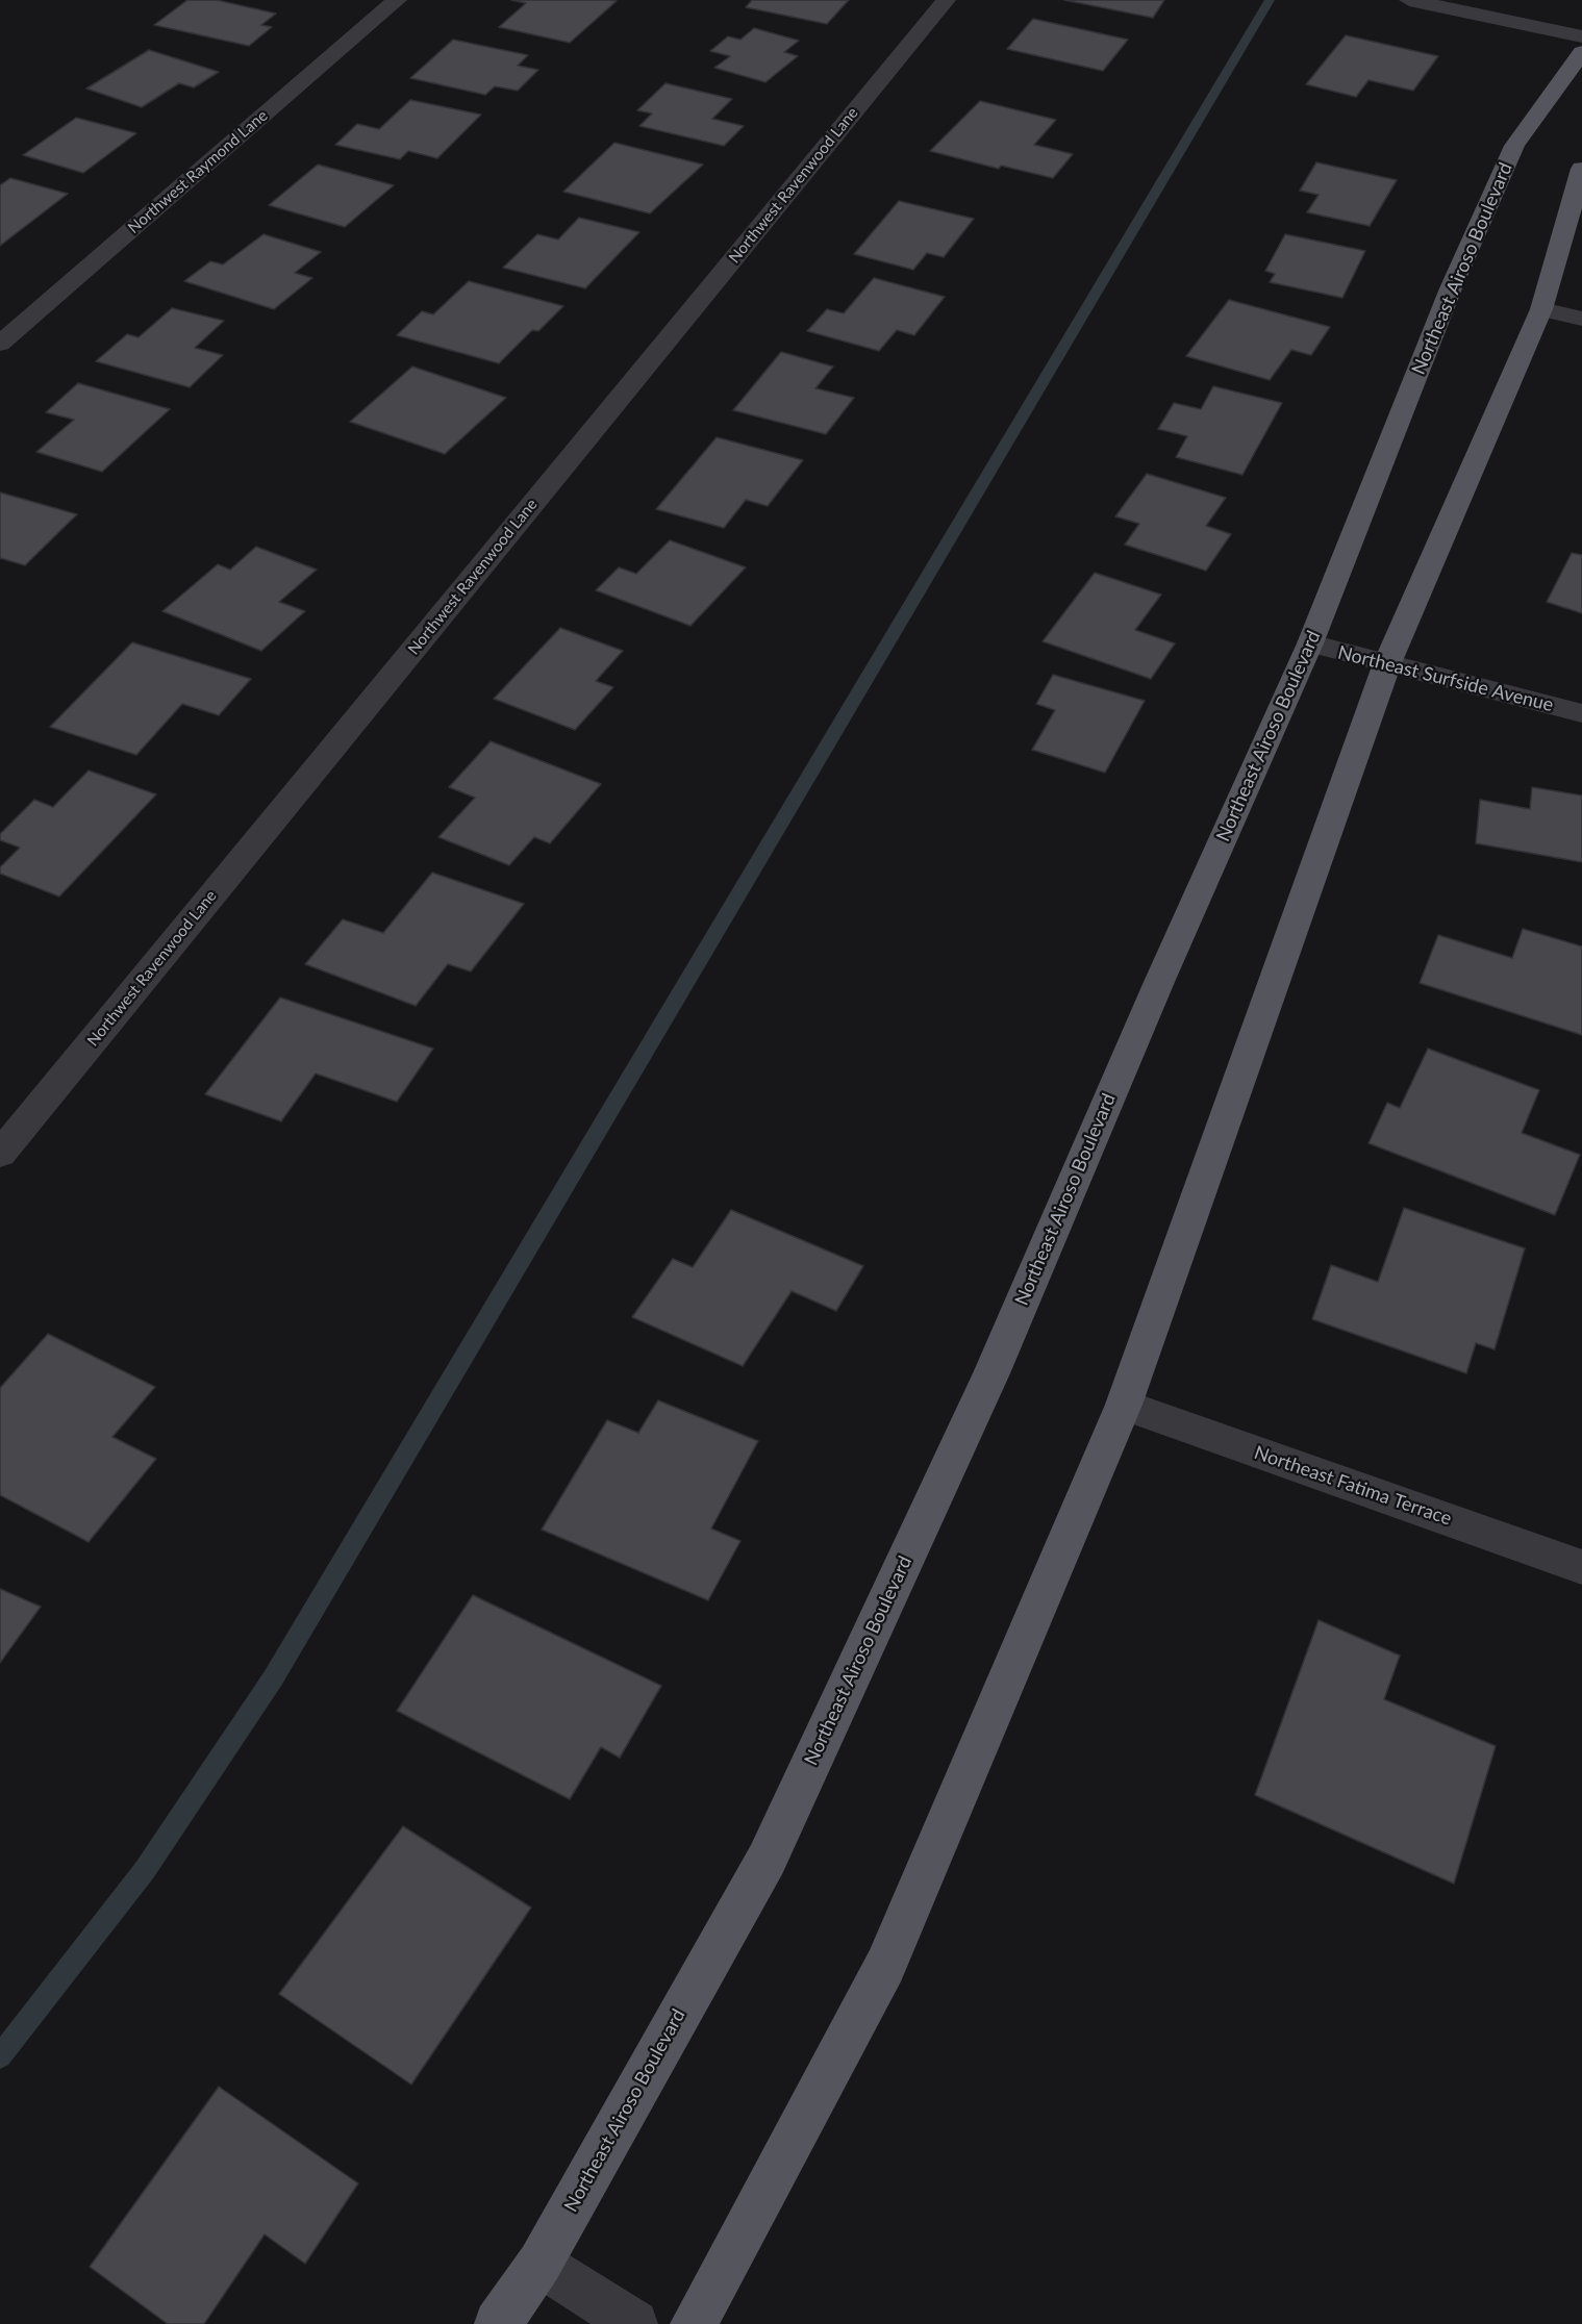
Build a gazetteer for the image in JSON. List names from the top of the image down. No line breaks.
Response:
{"streets":{"main road":["Northeast Airoso Boulevard"],"street":["Northwest Raymond Lane","Northwest Ravenwood Lane","Northeast Surfside Avenue","Northeast Fatima Terrace"]},"crossings":[["Northeast Airoso Boulevard","Northeast Surfside Avenue"]]}
